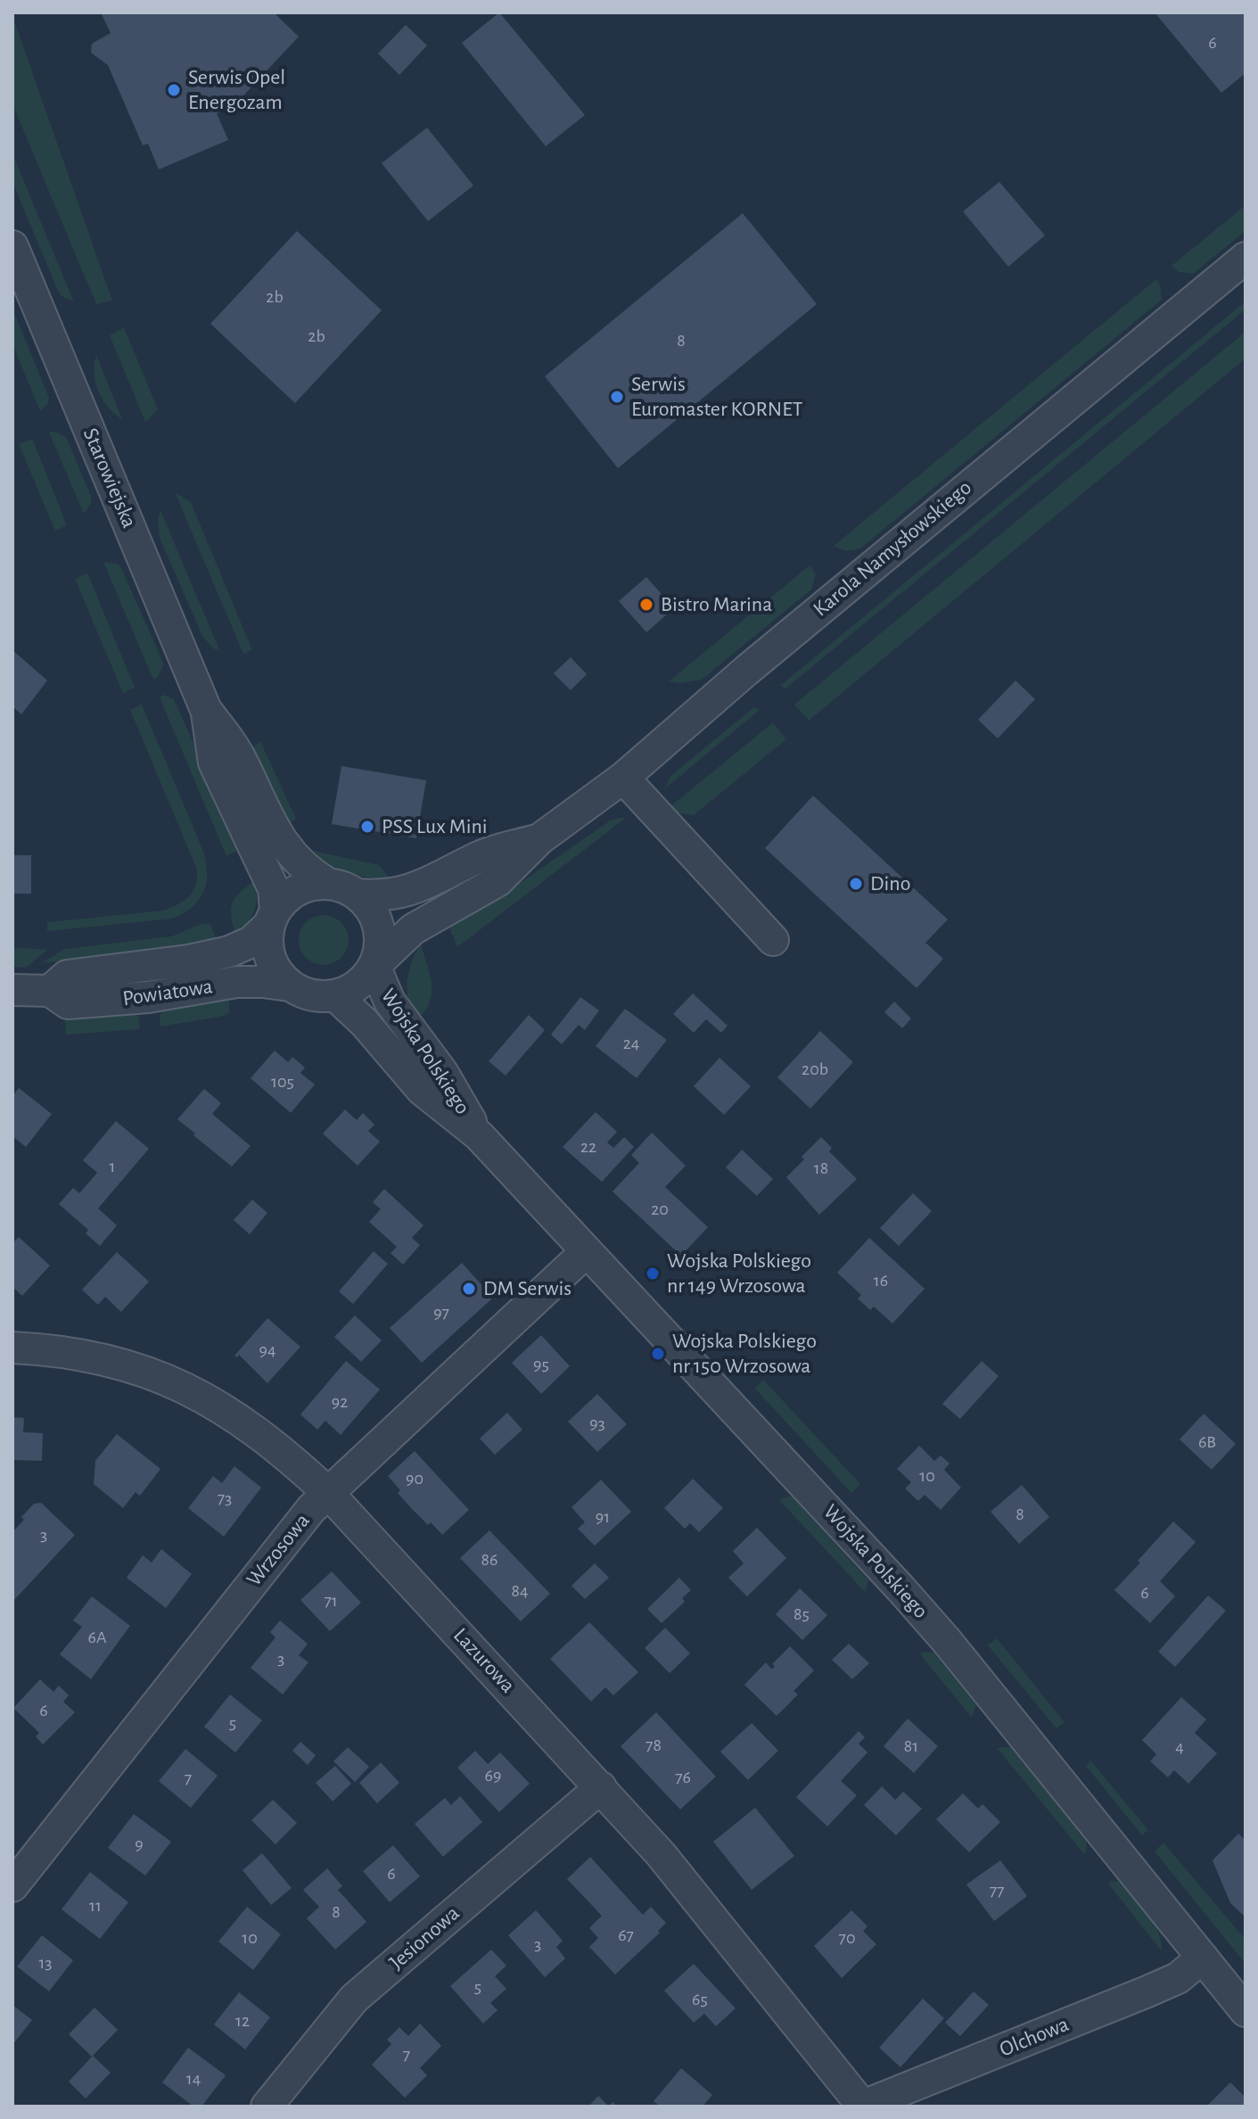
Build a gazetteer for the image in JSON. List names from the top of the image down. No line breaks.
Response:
{"streets":{"street":["Starowiejska","Karola Namysłowskiego","Powiatowa","Wojska Polskiego","Wrzosowa","Lazurowa","Jesionowa","Olchowa"]},"crossings":[["Starowiejska","Karola Namysłowskiego"],["Starowiejska","Powiatowa"],["Starowiejska","Wojska Polskiego"],["Karola Namysłowskiego","Powiatowa"],["Karola Namysłowskiego","Wojska Polskiego"],["Powiatowa","Wojska Polskiego"],["Wojska Polskiego","Wrzosowa"],["Wojska Polskiego","Olchowa"],["Wrzosowa","Lazurowa"],["Lazurowa","Jesionowa"],["Lazurowa","Olchowa"]],"places":["Serwis Opel Energozam","Serwis Euromaster KORNET","Bistro Marina","PSS Lux Mini","Dino","Wojska Polskiego nr 149 Wrzosowa","DM Serwis","Wojska Polskiego nr 150 Wrzosowa"],"house_numbers":["6","2b","2b","8","24","20b","105","22","1","18","20","16","97","94","95","92","93","6B","10","90","73","8","91","3","86","84","6","71","85","6A","3","6","5","78","81","4","69","76","7","9","6","77","11","8","67","10","70","3","13","5","65","12","7","14"]}
